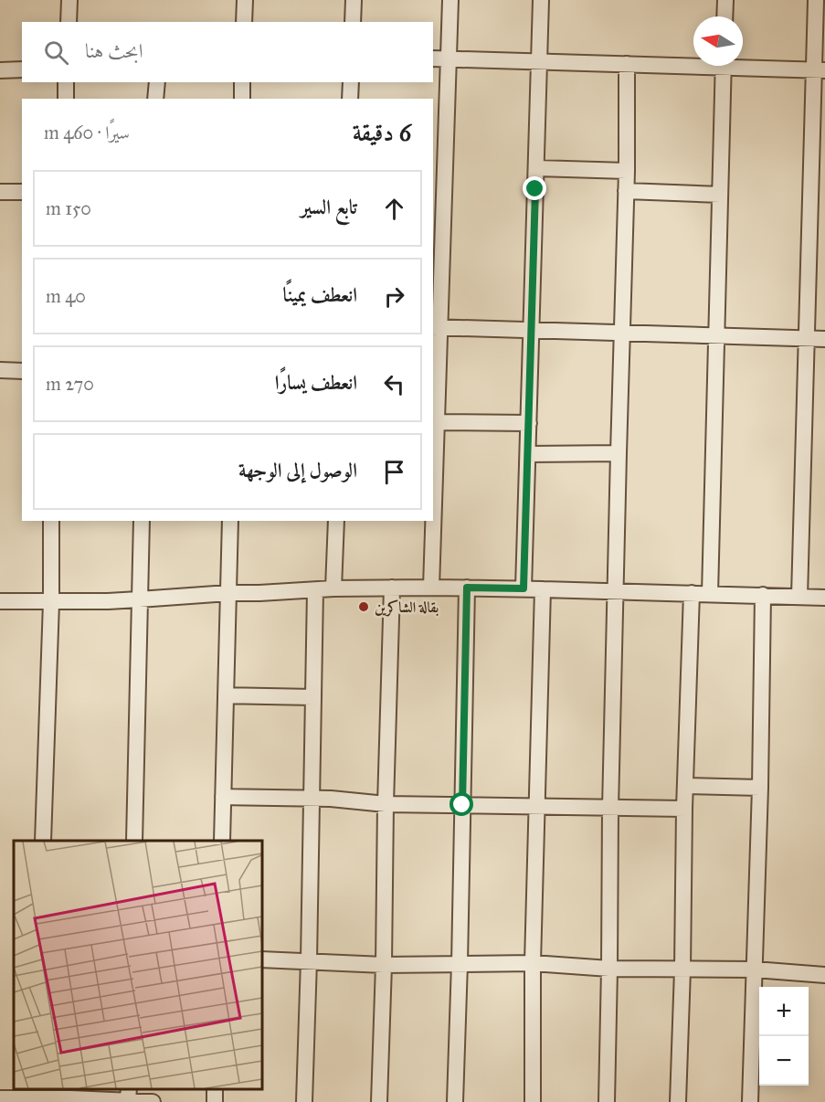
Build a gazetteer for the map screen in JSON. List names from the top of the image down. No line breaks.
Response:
{"places":["بقالة الشاكرين"],"north":"left","page":{"search":"ابحث هنا","heading":["6 دقيقة","سيرًا · 460 m"],"list":[["تابع السير","150 m"],["انعطف يمينًا","40 m"],["انعطف يسارًا","270 m"],"الوصول إلى الوجهة"],"map_buttons":["+","−"]}}
